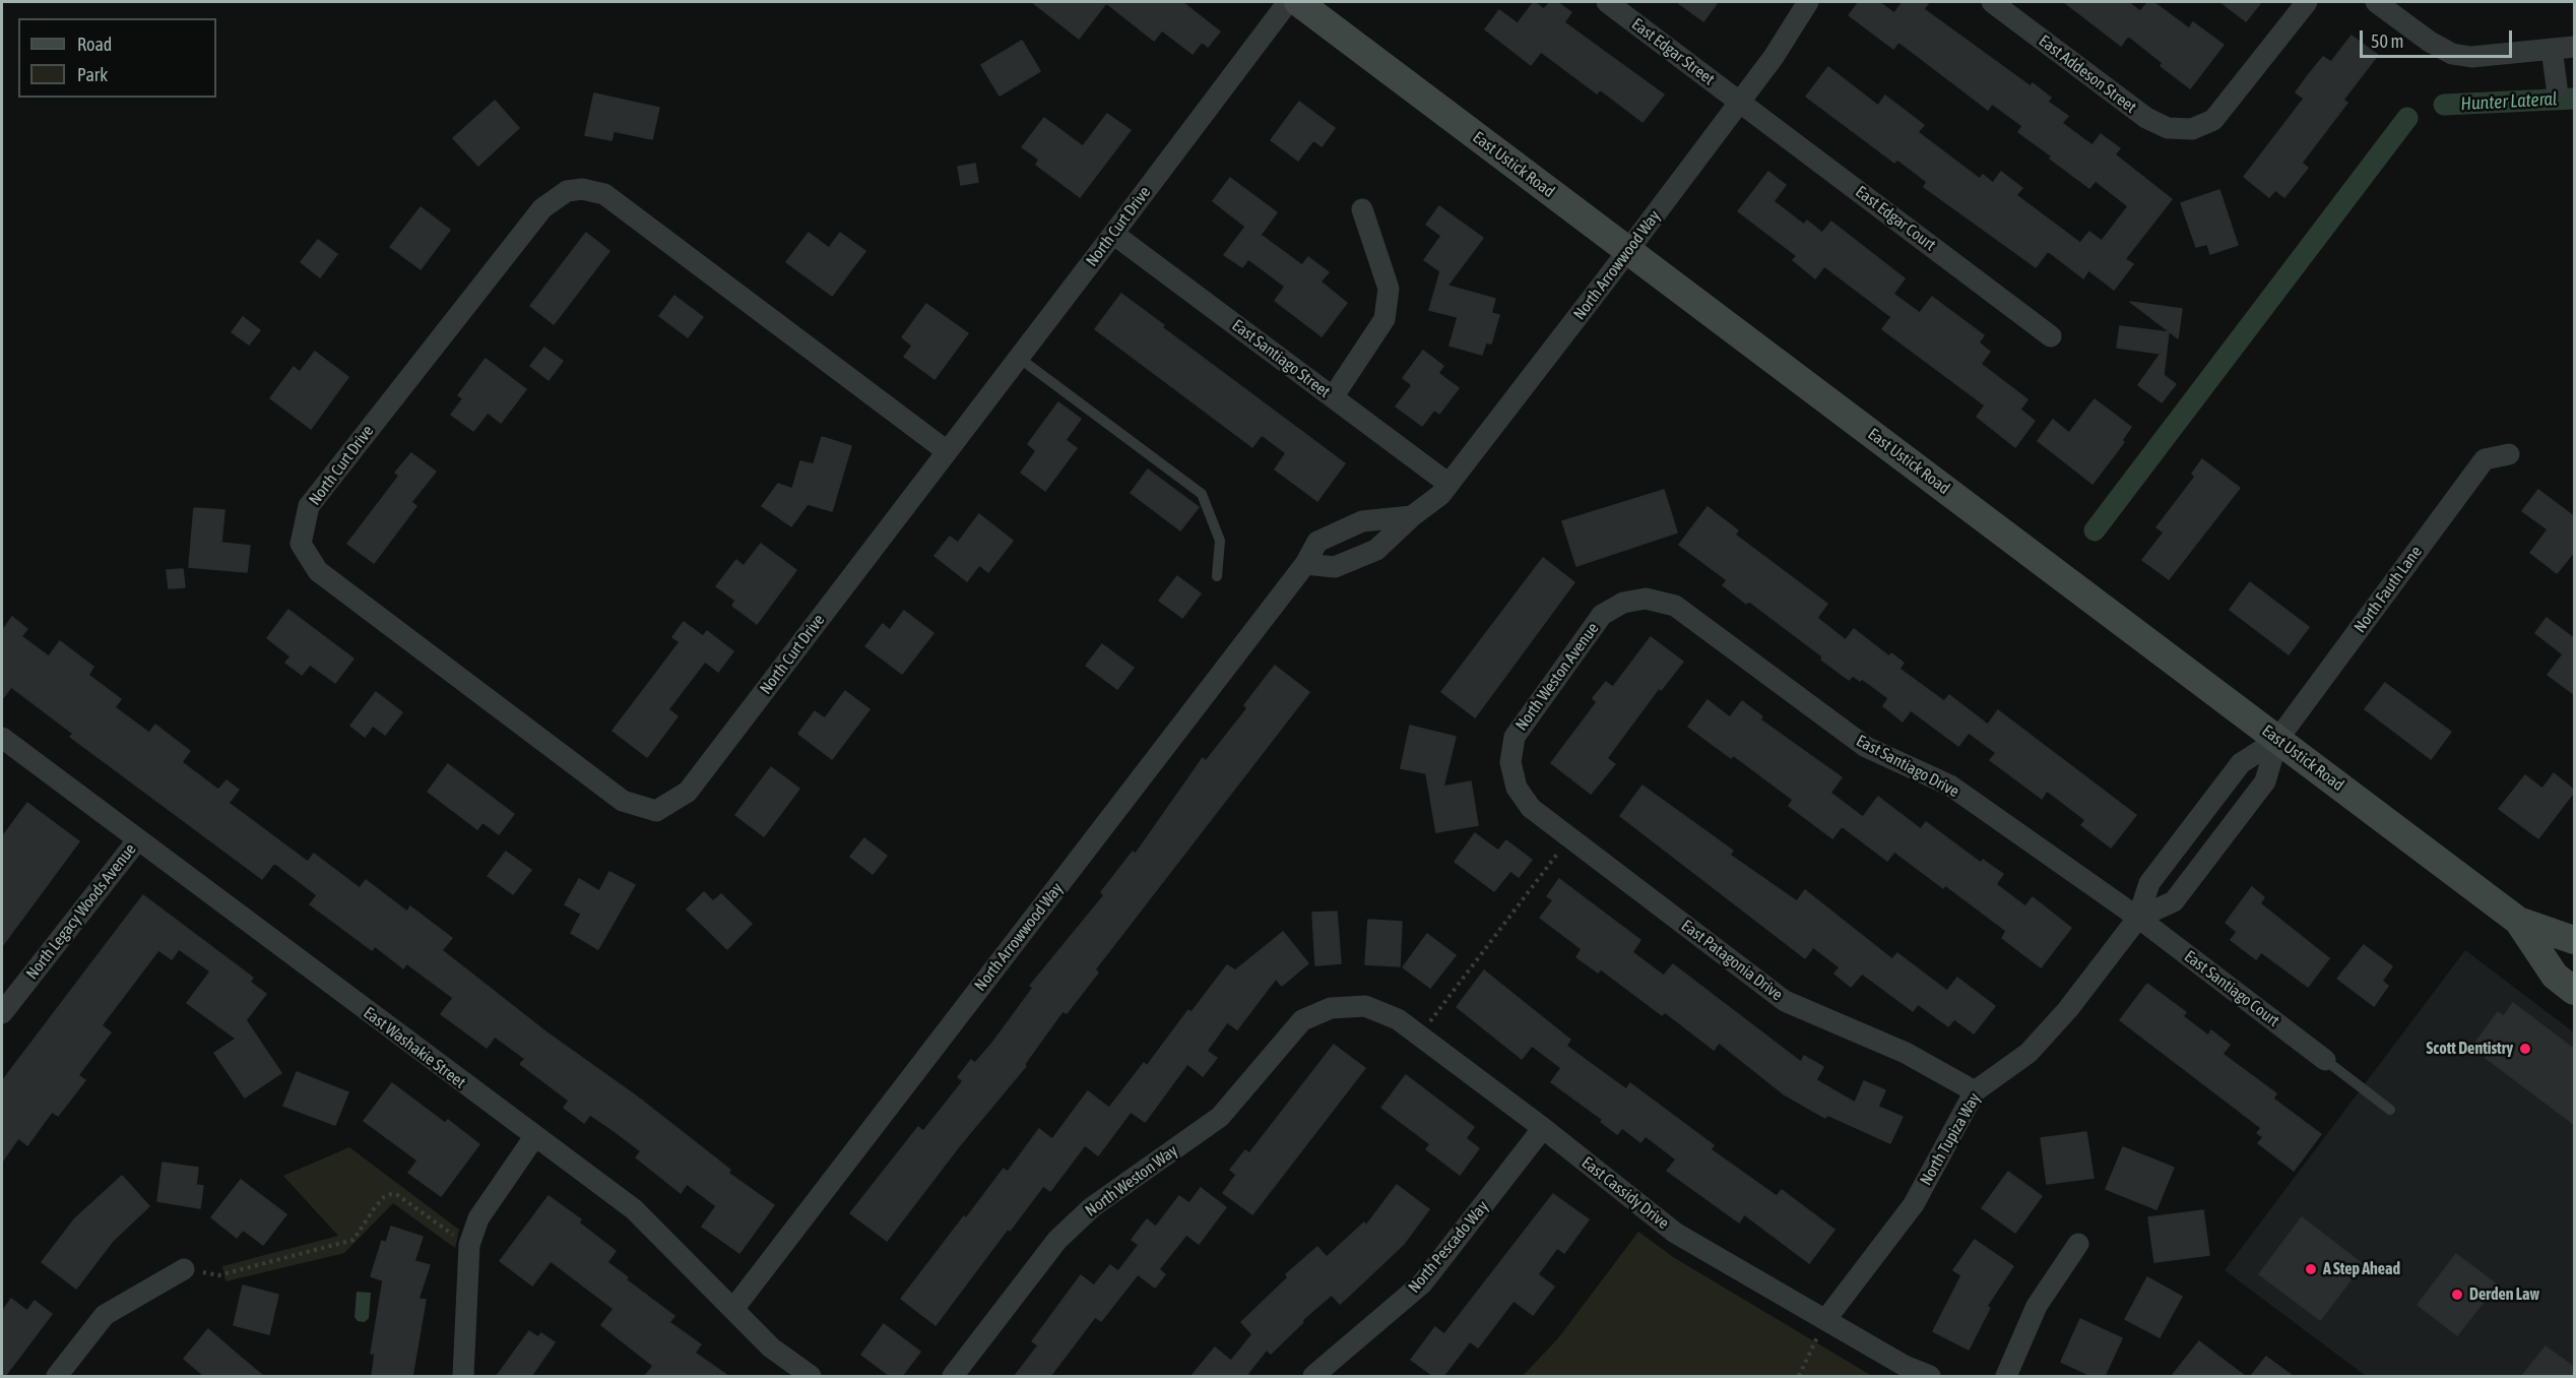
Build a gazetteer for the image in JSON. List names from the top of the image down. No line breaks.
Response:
{"streets":{"main road":["East Ustick Road"],"street":["East Edgar Street","East Addeson Street","East Edgar Court","North Curt Drive","North Arrowwood Way","East Santiago Street","North Fauth Lane","North Weston Avenue","East Santiago Drive","North Legacy Woods Avenue","East Patagonia Drive","East Santiago Court","East Washakie Street","North Tupiza Way","North Weston Way","East Cassidy Drive","North Pescado Way"]},"crossings":[["East Edgar Street","East Edgar Court"],["East Edgar Street","North Arrowwood Way"],["East Ustick Road","North Arrowwood Way"],["East Ustick Road","North Fauth Lane"],["East Ustick Road","North Tupiza Way"],["East Edgar Court","North Arrowwood Way"],["North Curt Drive","East Santiago Street"],["North Arrowwood Way","East Santiago Street"],["North Arrowwood Way","East Washakie Street"],["North Fauth Lane","North Tupiza Way"],["North Weston Avenue","East Santiago Drive"],["North Weston Avenue","East Patagonia Drive"],["East Santiago Drive","East Santiago Court"],["East Santiago Drive","North Tupiza Way"],["North Legacy Woods Avenue","East Washakie Street"],["East Patagonia Drive","North Tupiza Way"],["East Santiago Court","North Tupiza Way"],["North Tupiza Way","East Cassidy Drive"],["North Weston Way","East Cassidy Drive"],["East Cassidy Drive","North Pescado Way"]],"water":["Hunter Lateral"],"places":["Scott Dentistry","A Step Ahead","Derden Law"],"legend":["Road","Park"],"scale_bar":"50 m"}
